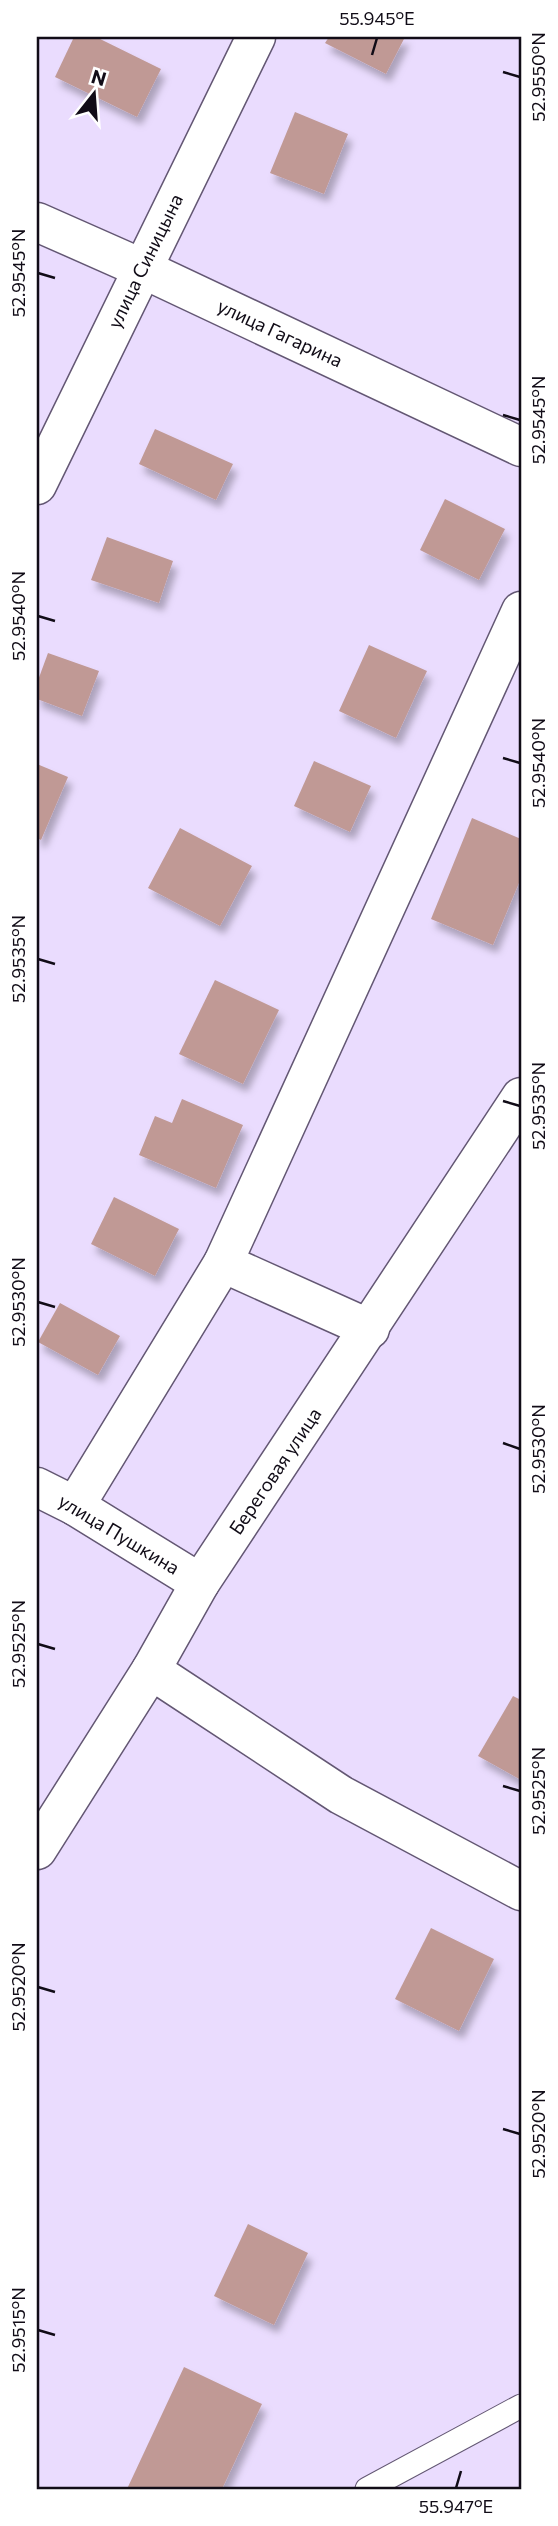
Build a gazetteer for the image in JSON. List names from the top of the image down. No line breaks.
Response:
{"streets":{"street":["улица Синицына","улица Гагарина","Береговая улица","улица Пушкина"]},"crossings":[["улица Синицына","улица Гагарина"],["Береговая улица","улица Пушкина"]],"north":"top","coordinates":["55.945°E","52.9550°N","52.9545°N","52.9540°N","52.9535°N","52.9530°N","52.9525°N","52.9520°N","52.9515°N","55.947°E"]}
